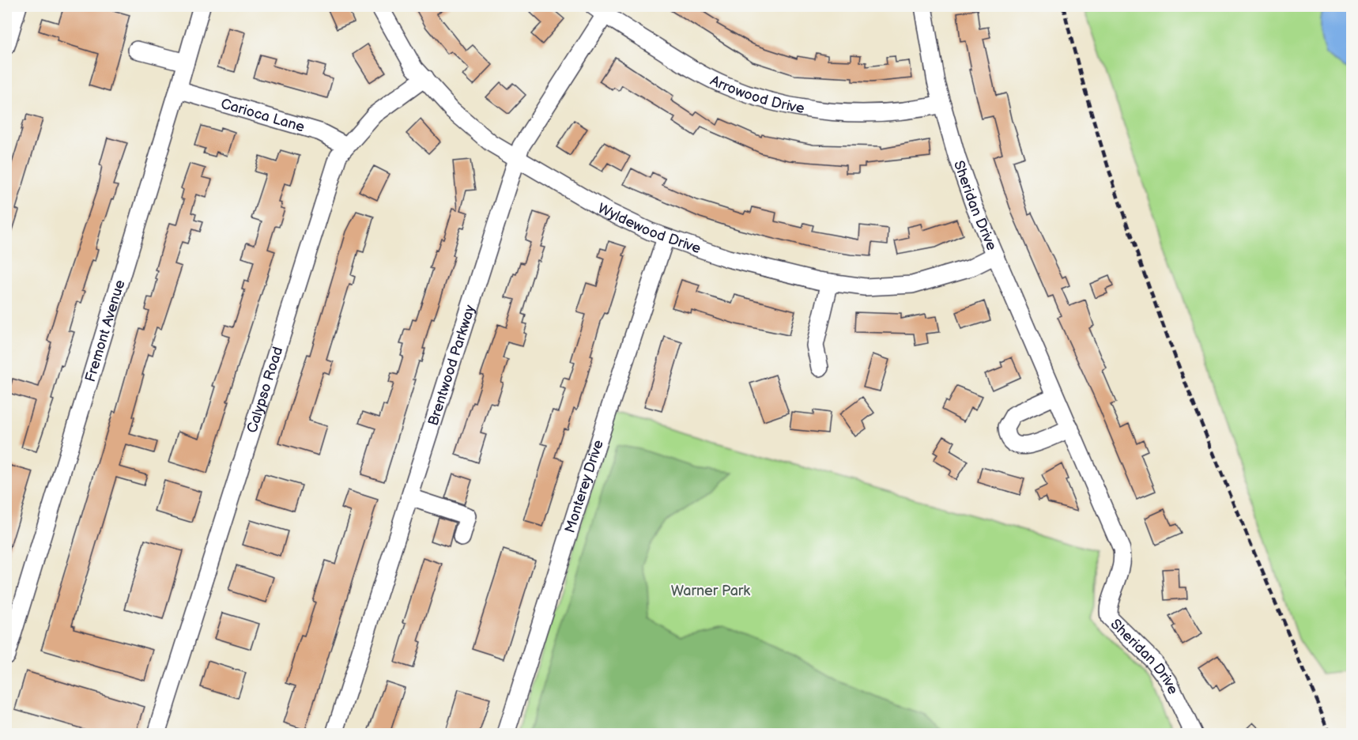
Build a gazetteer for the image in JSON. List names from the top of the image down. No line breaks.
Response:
{"streets":{"street":["Arrowood Drive","Carioca Lane","Sheridan Drive","Wyldewood Drive","Fremont Avenue","Brentwood Parkway","Calypso Road","Monterey Drive"]},"crossings":[["Arrowood Drive","Sheridan Drive"],["Arrowood Drive","Brentwood Parkway"],["Carioca Lane","Fremont Avenue"],["Carioca Lane","Calypso Road"],["Sheridan Drive","Wyldewood Drive"],["Wyldewood Drive","Brentwood Parkway"],["Wyldewood Drive","Calypso Road"],["Wyldewood Drive","Monterey Drive"]],"parks":["Warner Park"]}
